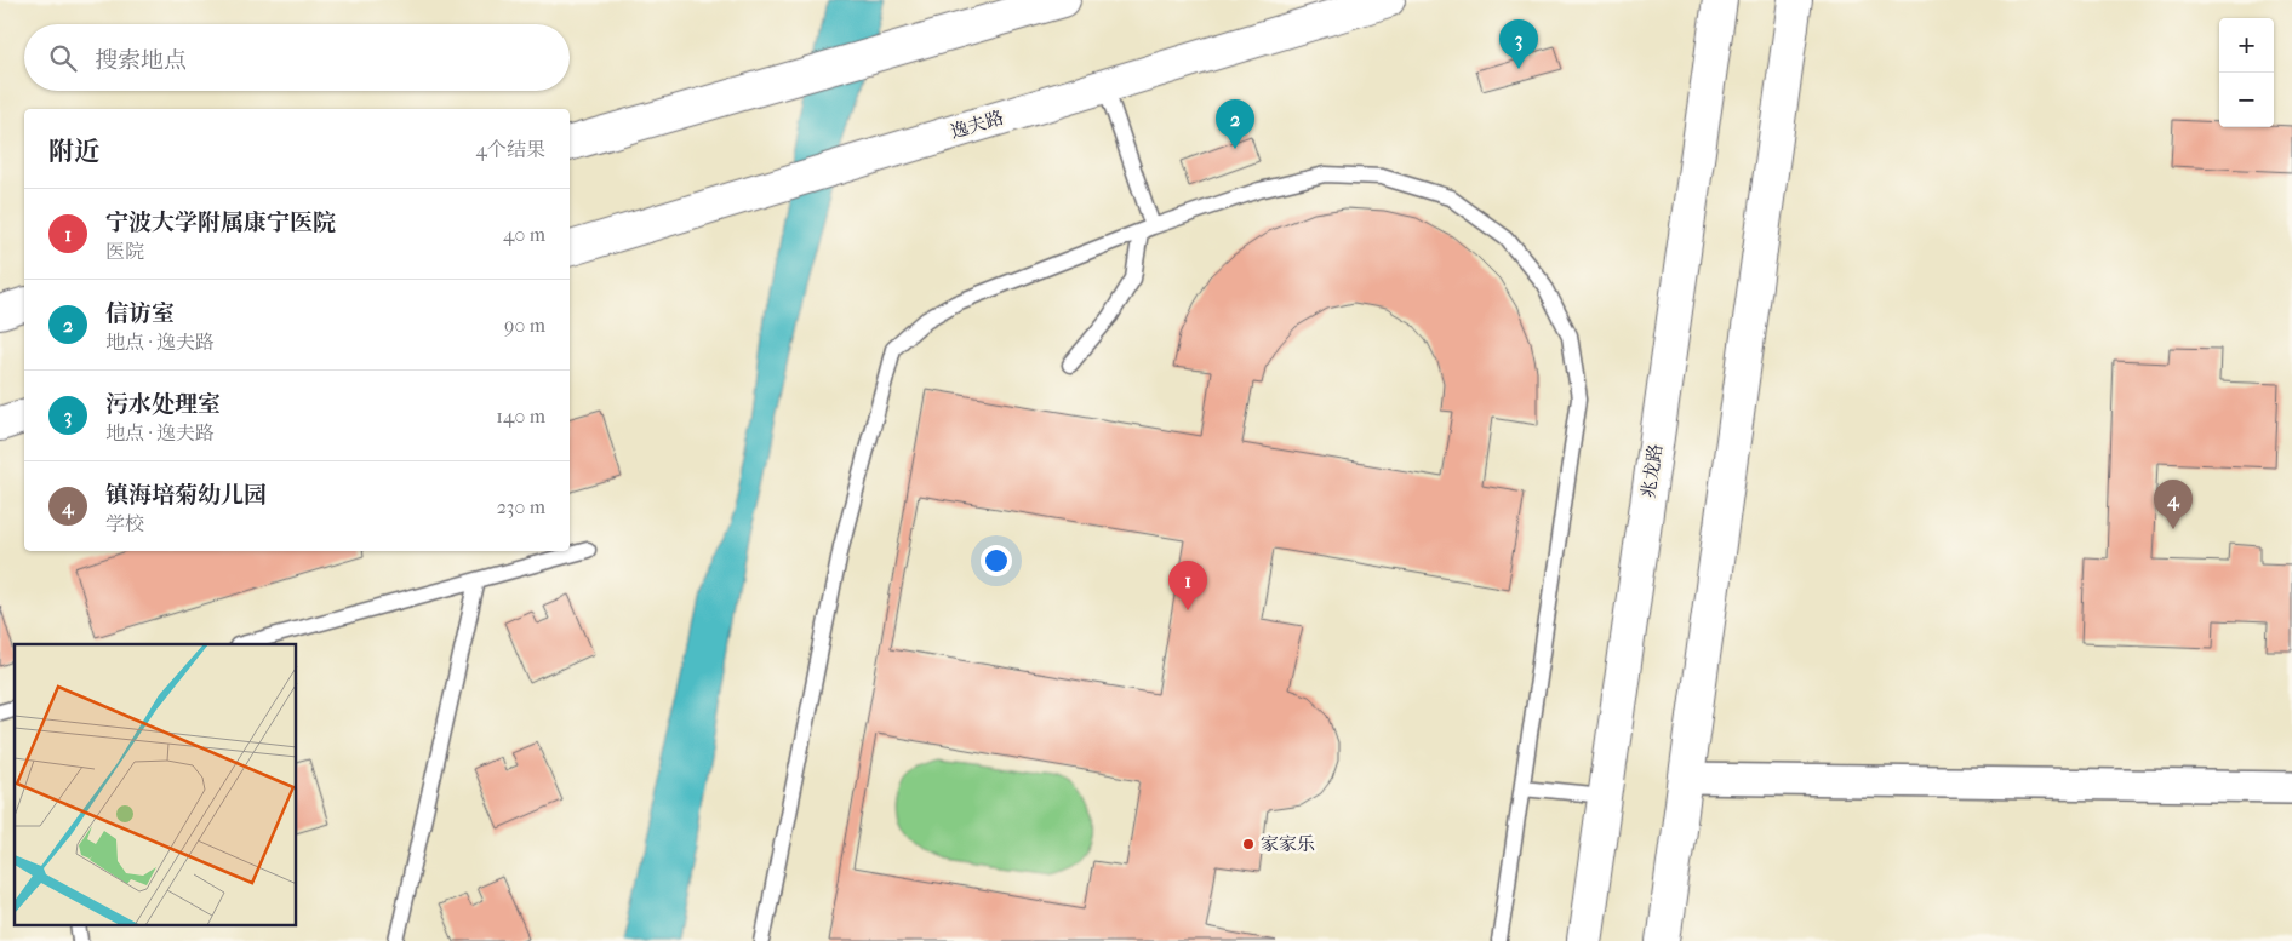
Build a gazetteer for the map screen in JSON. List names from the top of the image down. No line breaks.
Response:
{"streets":{"main road":["逸夫路","兆龙路"]},"places":["家家乐"],"page":{"map_buttons":["+","−"],"pins":["3","2","4","1"],"search":"搜索地点","heading":["附近","4个结果"],"list":[{"mark":"1","name":"宁波大学附属康宁医院","note":"医院","value":"40 m"},{"mark":"2","name":"信访室","note":"地点 · 逸夫路","value":"90 m"},{"mark":"3","name":"污水处理室","note":"地点 · 逸夫路","value":"140 m"},{"mark":"4","name":"镇海培菊幼儿园","note":"学校","value":"230 m"}]}}
